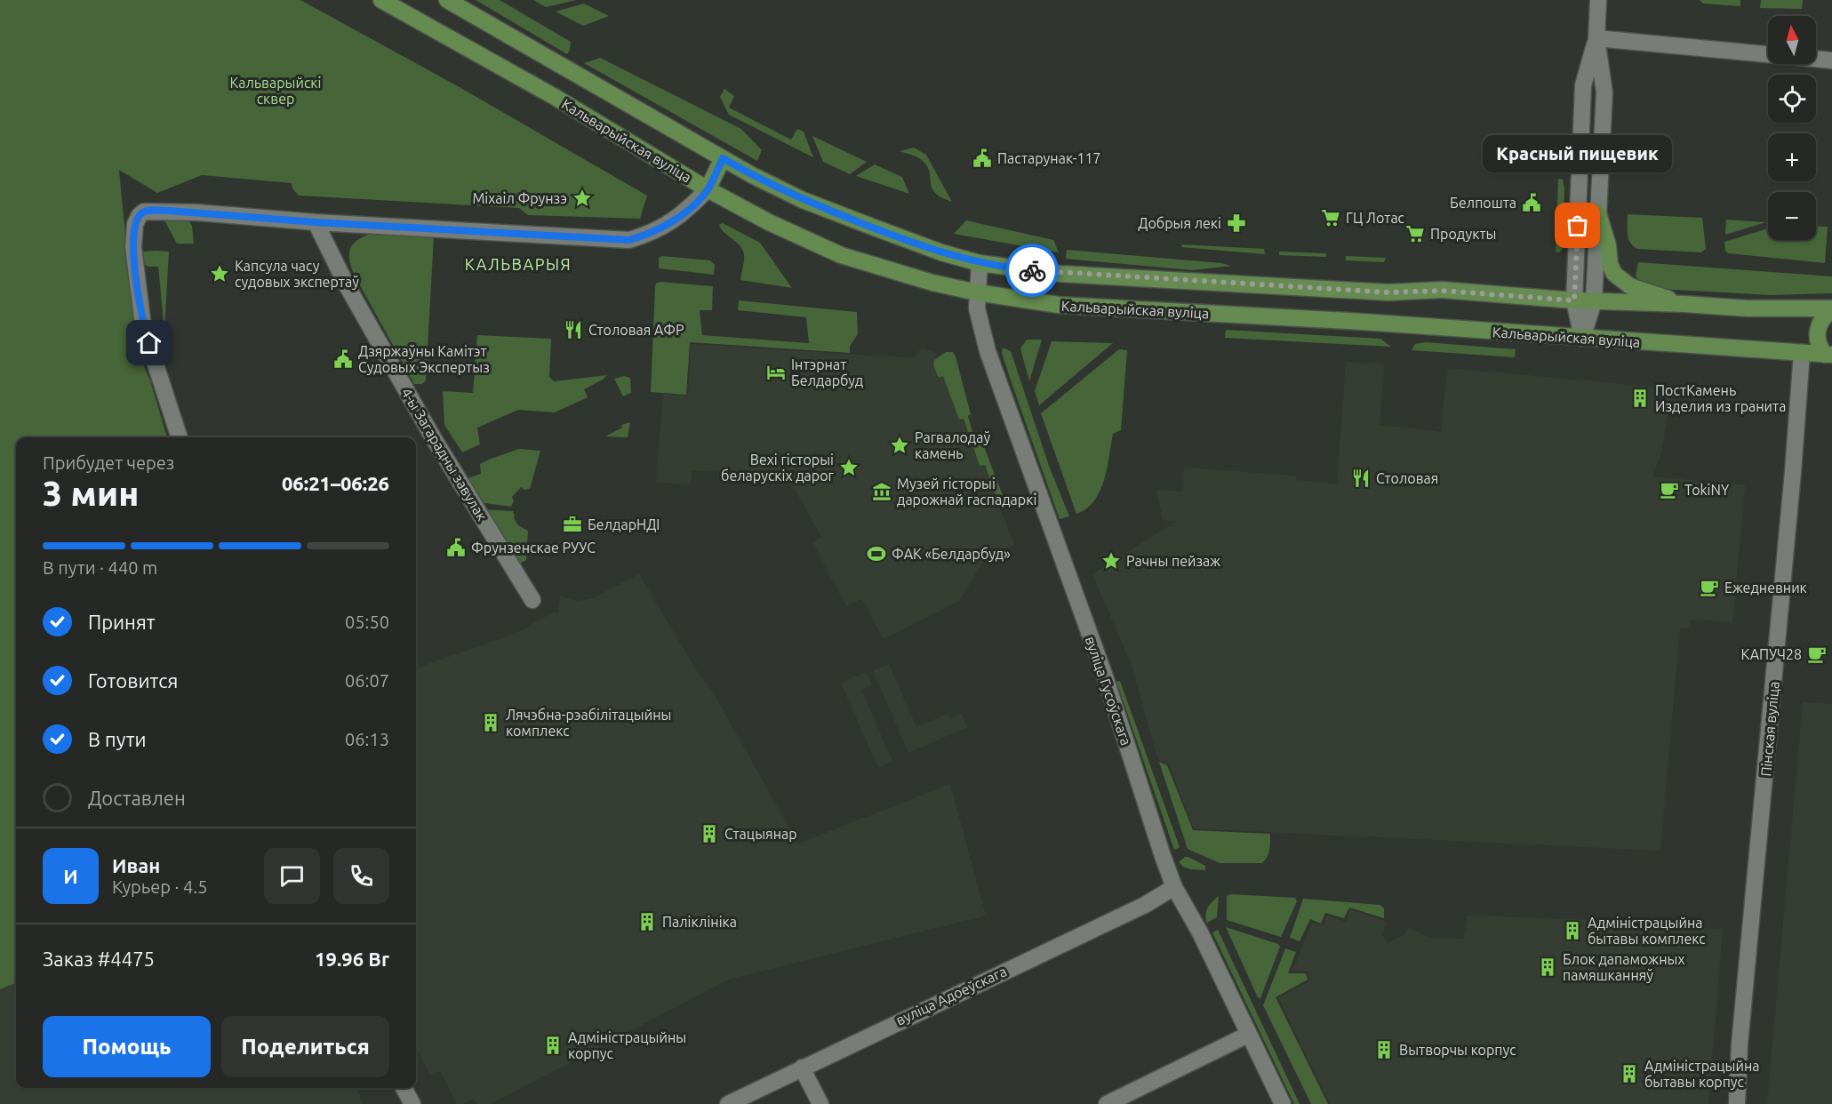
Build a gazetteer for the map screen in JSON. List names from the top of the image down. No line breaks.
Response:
{"streets":{"main road":["Кальварыйская вуліца"],"street":["4-ы Загарадны завулак","вуліца Гусоўскага","Пінская вуліца","вуліца Адоеўскага"]},"crossings":[["Кальварыйская вуліца","вуліца Гусоўскага"],["Кальварыйская вуліца","Пінская вуліца"],["вуліца Гусоўскага","вуліца Адоеўскага"]],"districts":["КАЛЬВАРЫЯ"],"parks":["Кальварыйскі сквер"],"places":{"public building":["Пастарунак-117","Белпошта","Дзяржаўны Камітэт Судовых Экспертыз","Фрунзенскае РУУС"],"place":["Міхаіл Фрунзэ","Капсула часу судовых экспертаў","Рагвалодаў камень","Вехі гісторыі беларускіх дарог","Рачны пейзаж"],"supermarket":["ГЦ Лотас","Продукты"],"pharmacy":["Добрыя лекі"],"other":["Красный пищевик"],"restaurant":["Столовая АФР","Столовая"],"hotel":["Інтэрнат Белдарбуд"],"building":["ПостКамень Изделия из гранита","Лячэбна-рэабілітацыйны комплекс","Стацыянар","Паліклініка","Адміністрацыйна бытавы комплекс","Блок дапаможных памяшканняў","Адміністрацыйны корпус","Вытворчы корпус","Адміністрацыйна бытавы корпус"],"cafe":["TokiNY","Ежедневник","КАПУЧ28"],"museum":["Музей гісторыі дарожнай гаспадаркі"],"office":["БелдарНДI"],"sports":["ФАК «Белдарбуд»"]},"north":"top","page":{"map_buttons":["+","−"],"bubble":"Красный пищевик","heading":["3 мин","Прибудет через","06:21–06:26"],"panel":["Иван","Курьер · 4.5","Заказ #4475","19.96 Br"],"bar":"В пути · 440 m","list":[["Принят","05:50"],["Готовится","06:07"],["В пути","06:13"],"Доставлен"],"round":"И","buttons":["Помощь","Поделиться"]}}
